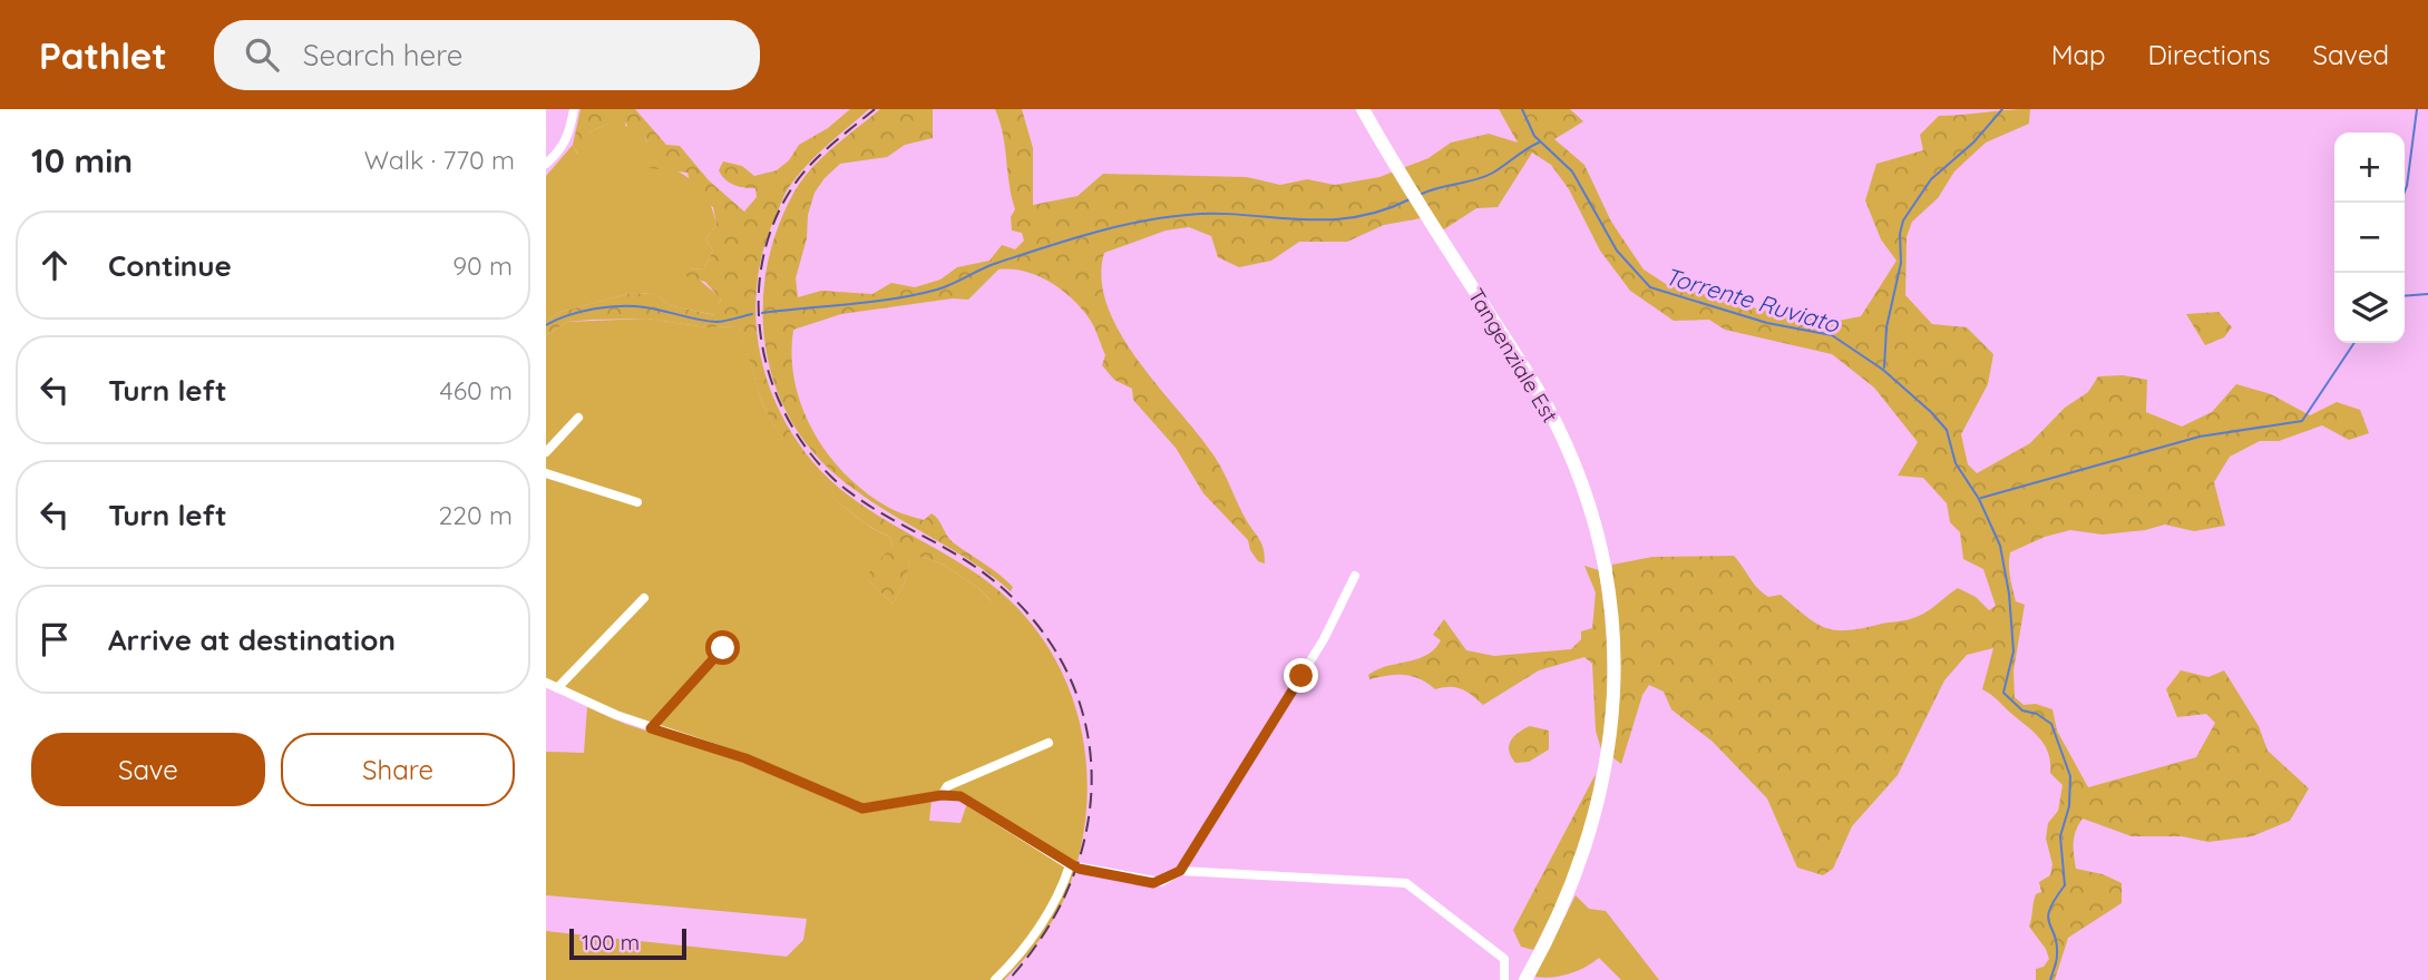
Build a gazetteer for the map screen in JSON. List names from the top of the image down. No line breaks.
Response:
{"streets":{"main road":["Tangenziale Est"]},"water":["Torrente Ruviato"],"scale_bar":"100 m","page":{"header":"Pathlet","search":"Search here","nav":["Map","Directions","Saved"],"heading":["10 min","Walk · 770 m"],"map_buttons":["+","−"],"list":[["Continue","90 m"],["Turn left","460 m"],["Turn left","220 m"],"Arrive at destination"],"buttons":["Save","Share"],"scale":"100 m"}}
